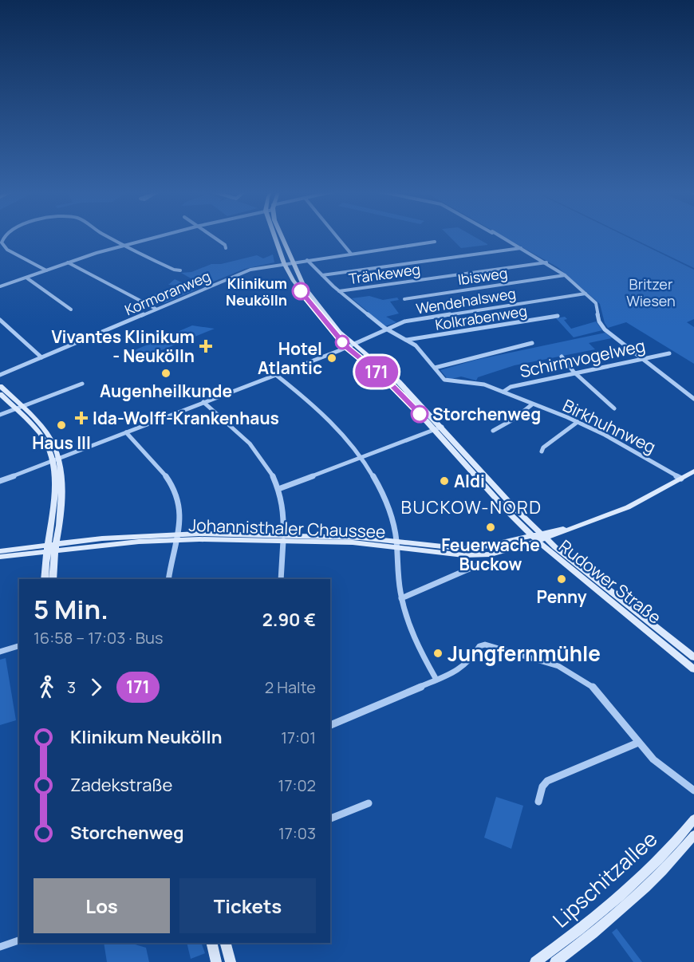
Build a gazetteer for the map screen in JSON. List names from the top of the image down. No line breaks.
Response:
{"streets":{"main road":["Johannisthaler Chaussee","Rudower Straße","Lipschitzallee"],"street":["Tränkeweg","Ibisweg","Kormoranweg","Wendehalsweg","Kolkrabenweg","Schirmvogelweg","Birkhuhnweg"]},"crossings":[["Kormoranweg","Rudower Straße"],["Wendehalsweg","Rudower Straße"],["Schirmvogelweg","Birkhuhnweg"],["Birkhuhnweg","Johannisthaler Chaussee"],["Johannisthaler Chaussee","Rudower Straße"]],"districts":["BUCKOW-NORD"],"parks":["Britzer Wiesen"],"places":{"other":["Klinikum Neukölln","Hotel Atlantic","Augenheilkunde","Storchenweg","Haus III","Aldi","Feuerwache Buckow","Penny","Jungfernmühle"],"health":["Vivantes Klinikum - Neukölln","Ida-Wolff-Krankenhaus"]},"lines":["bus line 171"],"page":{"on_map":"171","heading":["5 Min.","16:58 – 17:03 · Bus","2.90 €"],"legs":["3","171","2 Halte"],"list":[{"name":"Klinikum Neukölln","value":"17:01"},{"name":"Zadekstraße","value":"17:02"},{"name":"Storchenweg","value":"17:03"}],"buttons":["Los","Tickets"]}}
